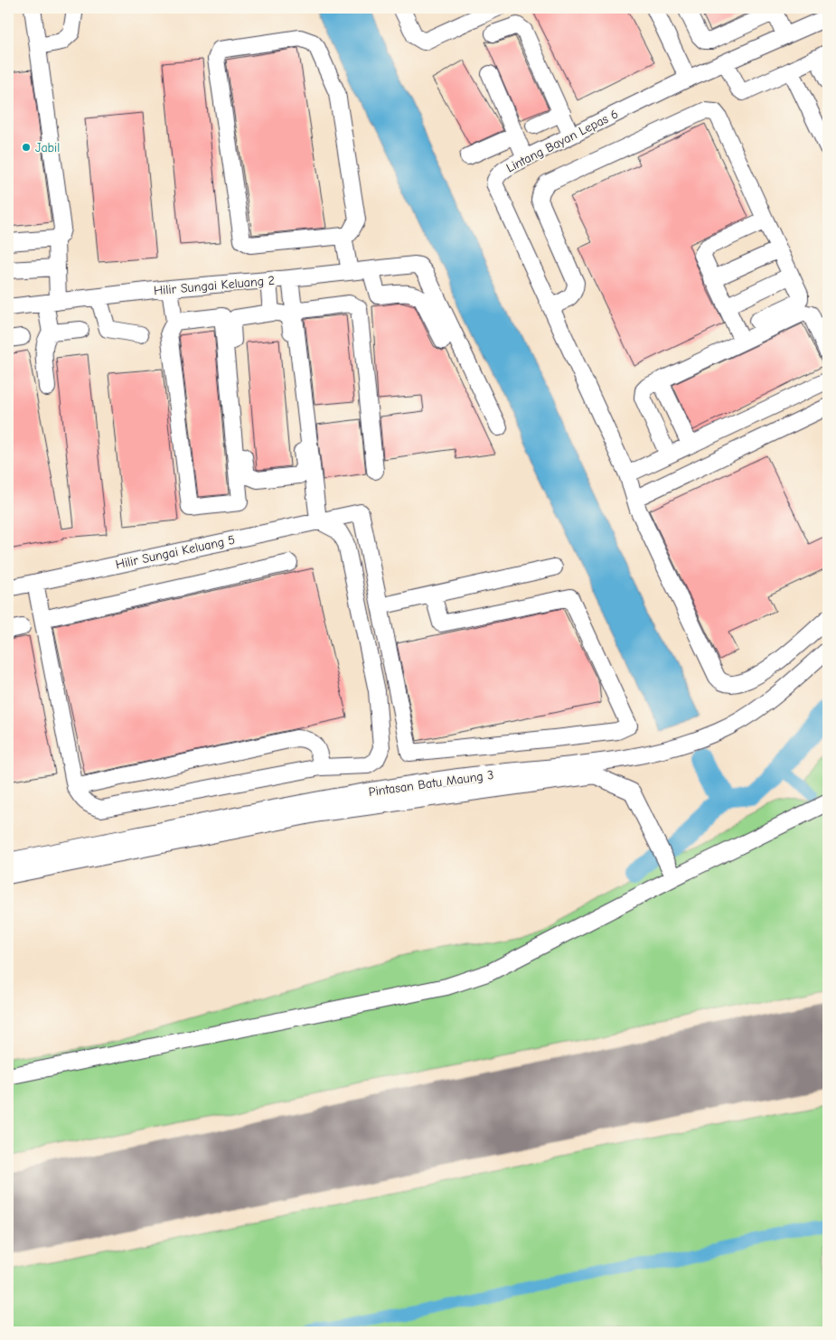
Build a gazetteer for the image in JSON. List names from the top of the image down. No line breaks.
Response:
{"streets":{"street":["Lintang Bayan Lepas 6","Hilir Sungai Keluang 2","Hilir Sungai Keluang 5","Pintasan Batu Maung 3"]},"places":["Jabil"]}
